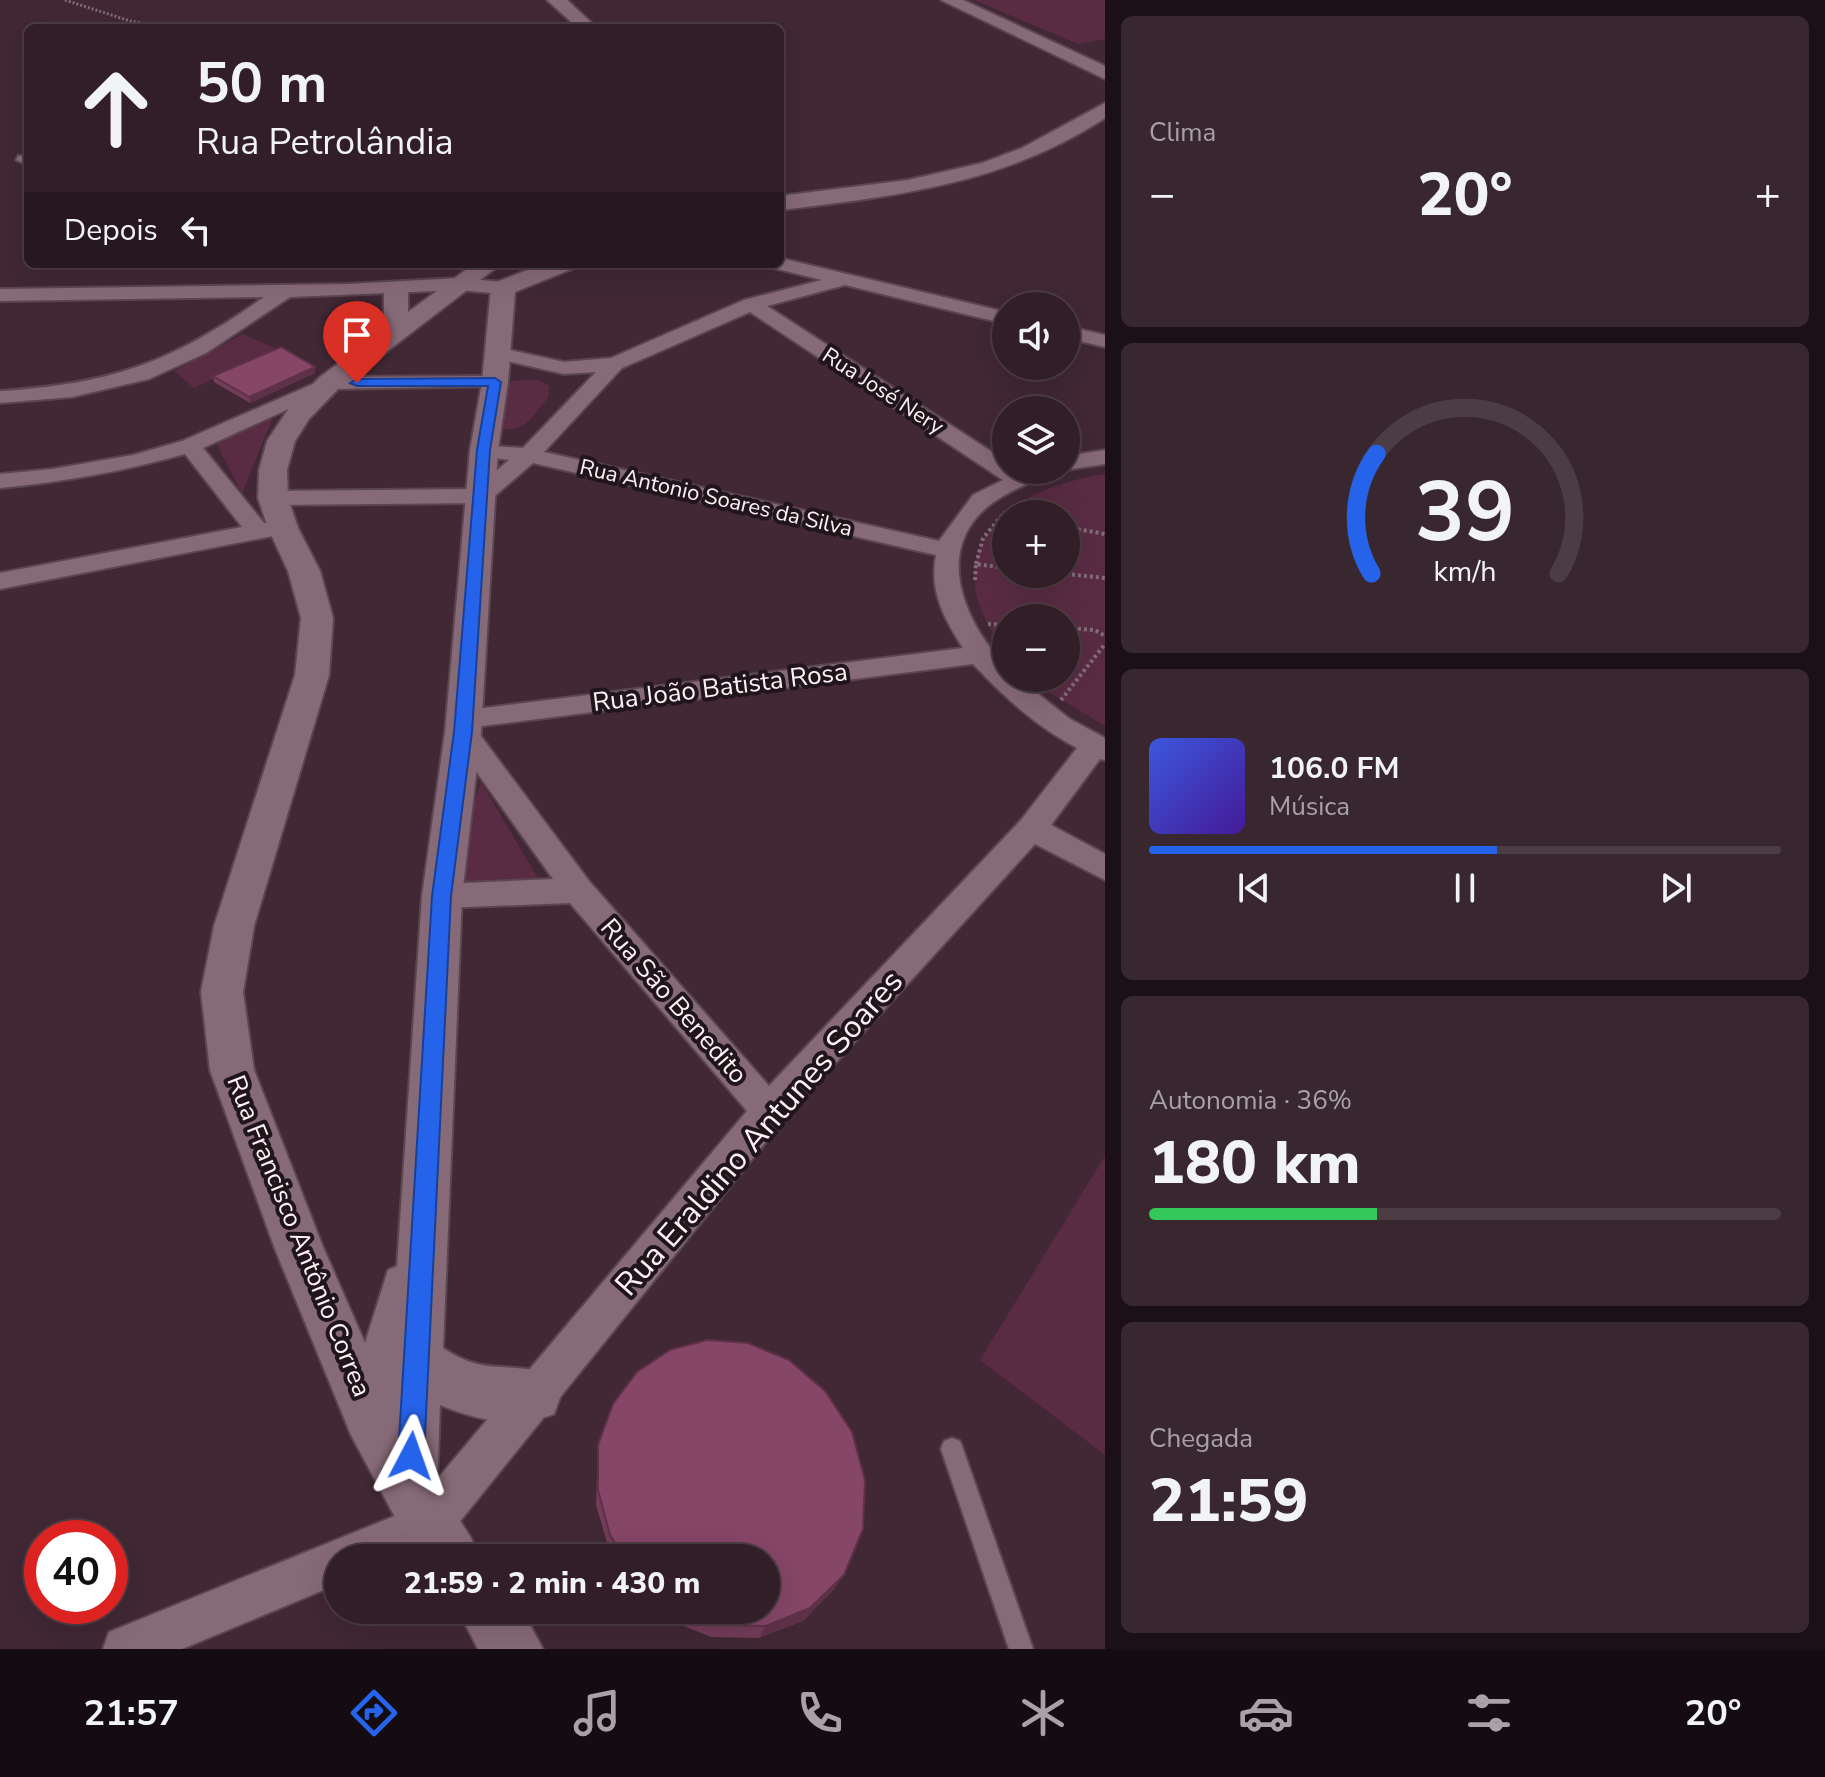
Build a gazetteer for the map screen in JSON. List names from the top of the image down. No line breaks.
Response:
{"streets":{"street":["Rua José Nery","Rua Antonio Soares da Silva","Rua João Batista Rosa","Rua São Benedito","Rua Eraldino Antunes Soares","Rua Francisco Antônio Correa"]},"crossings":[["Rua João Batista Rosa","Rua São Benedito"],["Rua São Benedito","Rua Eraldino Antunes Soares"],["Rua Eraldino Antunes Soares","Rua Francisco Antônio Correa"]],"page":{"tile":["Clima",["Autonomia · 36%","180 km"],["Chegada","21:59"]],"turn":["50 m","Rua Petrolândia"],"heat":["−","20°","+"],"then":"Depois","map_buttons":["+","−"],"song":["106.0 FM","Música"],"limit":"40","trip":"21:59 · 2 min · 430 m","tabs":["21:57","20°"],"gauge":["39","km/h"]}}
